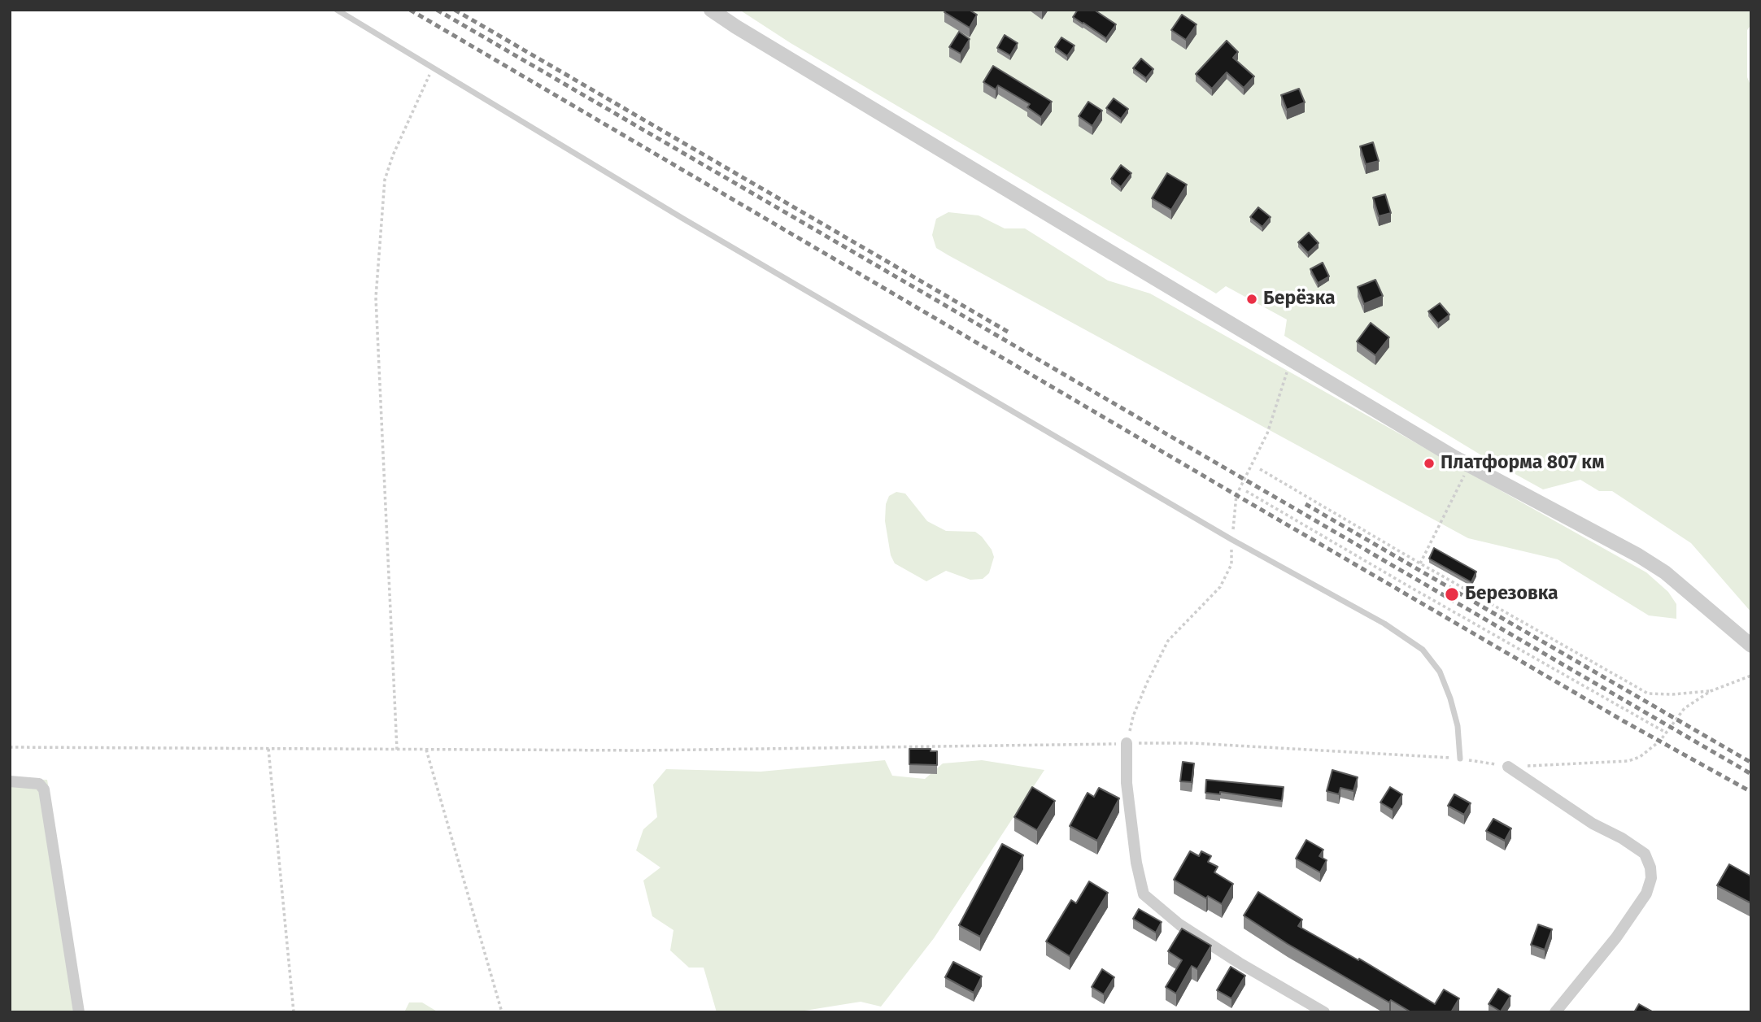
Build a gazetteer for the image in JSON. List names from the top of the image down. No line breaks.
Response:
{"places":["Берёзка","Платформа 807 км","Березовка"]}
